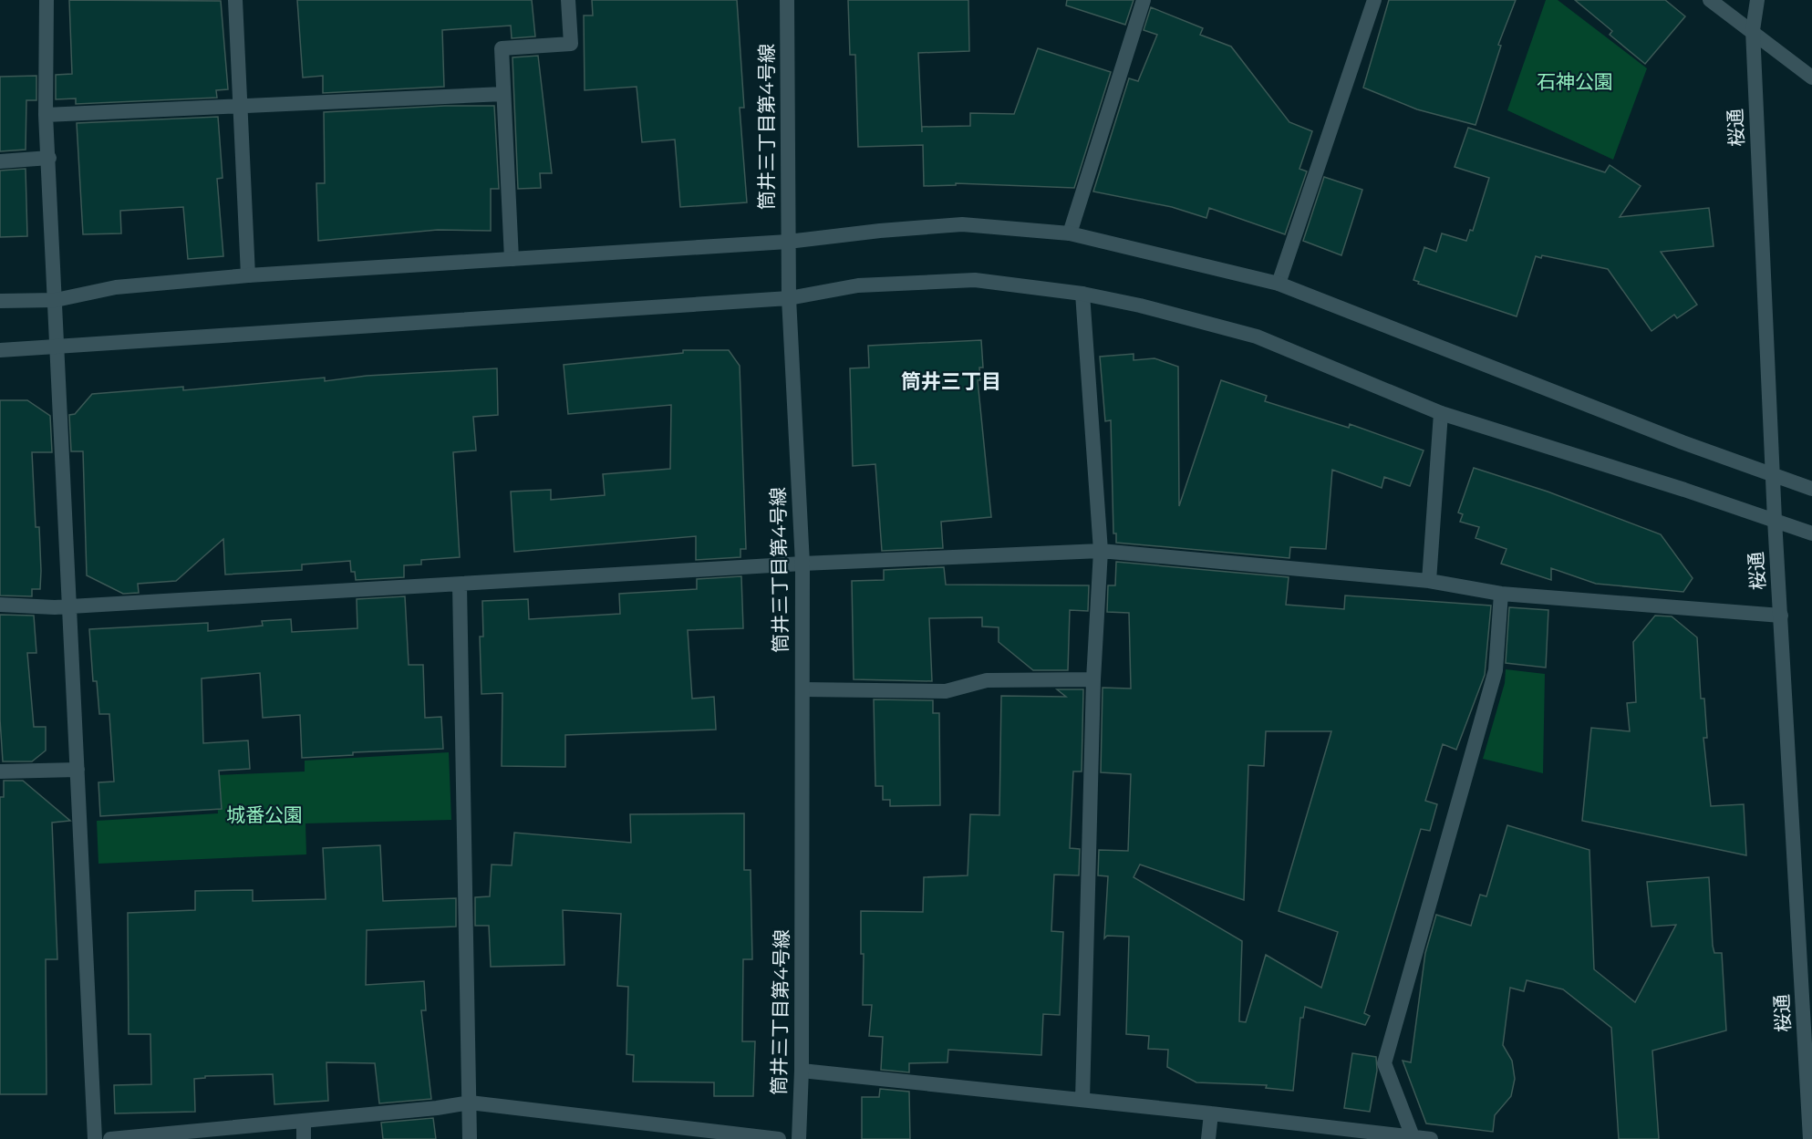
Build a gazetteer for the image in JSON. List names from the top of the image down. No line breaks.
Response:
{"streets":{"street":["筒井三丁目第4号線","桜通"]},"districts":["筒井三丁目"],"parks":["石神公園","城番公園"]}
